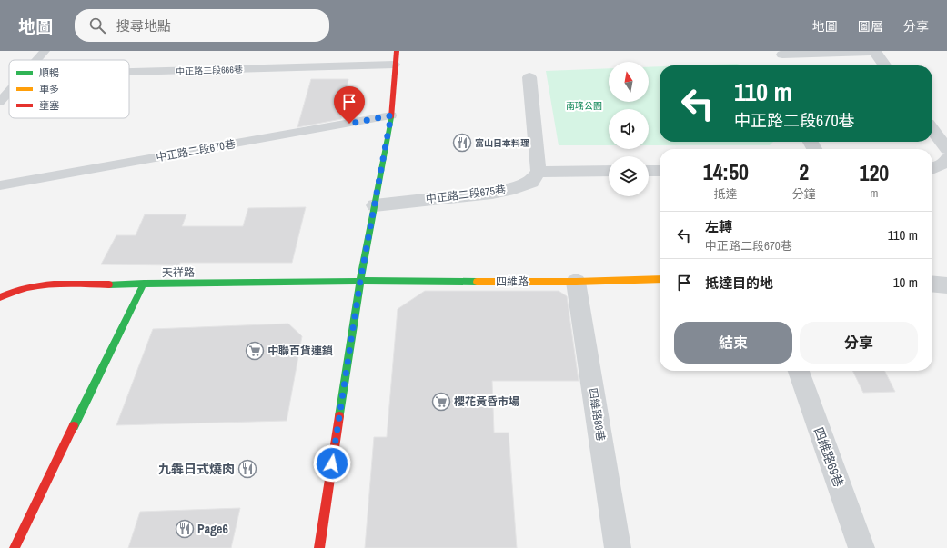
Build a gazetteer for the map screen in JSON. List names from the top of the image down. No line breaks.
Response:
{"streets":{"street":["中正路二段675巷","天祥路","四維路","四維路89巷","四維路69巷"],"lane":["中正路二段666巷","中正路二段670巷"]},"crossings":[["天祥路","四維路"],["四維路","四維路89巷"]],"parks":["南瑤公園"],"places":{"restaurant":["富山日本料理","九犇日式燒肉","Page6"],"supermarket":["中聯百貨連鎖","櫻花黃昏市場"]},"legend":["順暢","車多","壅塞"],"north":"top","page":{"header":"地圖","search":"搜尋地點","nav":["地圖","圖層","分享"],"turn":["110 m","中正路二段670巷"],"eta":["14:50","抵達","2","分鐘","120","m"],"list":[{"name":"左轉","note":"中正路二段670巷","value":"110 m"},{"name":"抵達目的地","value":"10 m"}],"buttons":["結束","分享"]}}
